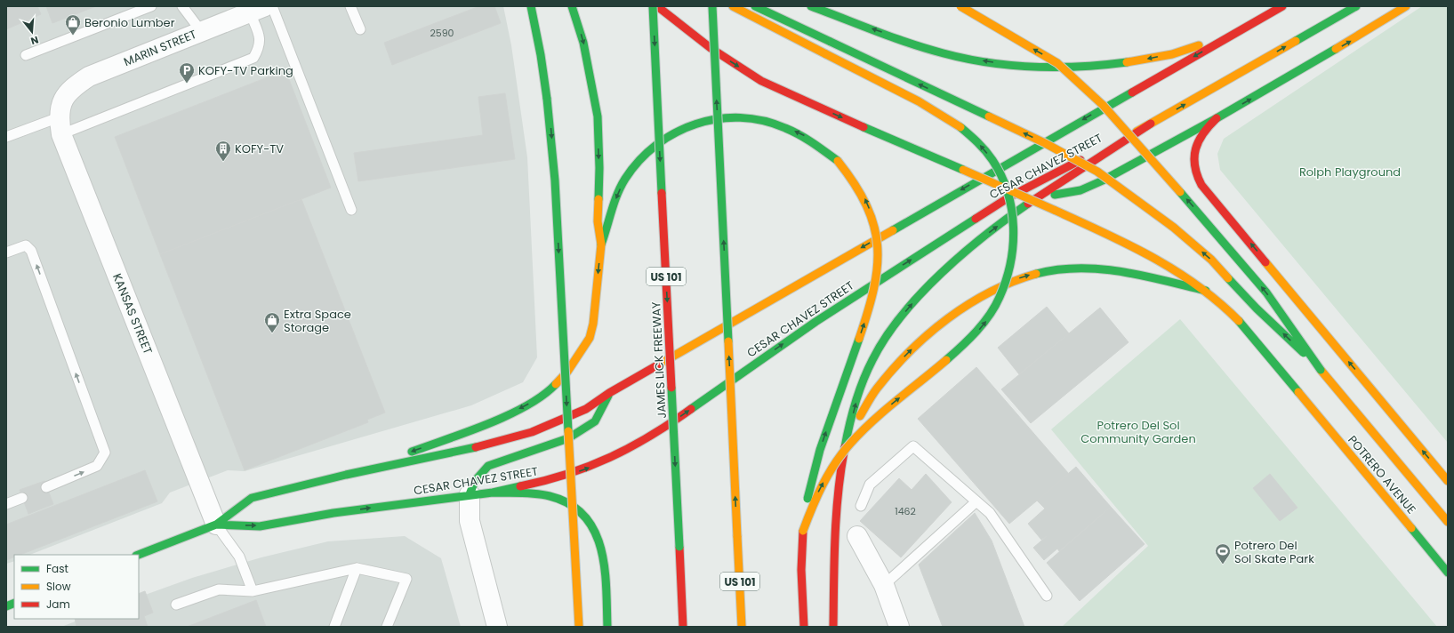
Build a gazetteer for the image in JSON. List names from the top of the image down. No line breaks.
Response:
{"streets":{"main road":["CESAR CHAVEZ STREET","US 101","JAMES LICK FREEWAY","POTRERO AVENUE"],"street":["MARIN STREET","KANSAS STREET"]},"crossings":[["MARIN STREET","KANSAS STREET"],["CESAR CHAVEZ STREET","KANSAS STREET"]],"parks":["Rolph Playground","Potrero Del Sol Community Garden"],"places":{"shop":["Beronio Lumber","Extra Space Storage"],"parking":["KOFY-TV Parking"],"building":["KOFY-TV"],"sports":["Potrero Del Sol Skate Park"]},"house_numbers":["2590","1462"],"legend":["Fast","Slow","Jam"],"north":"bottom"}
